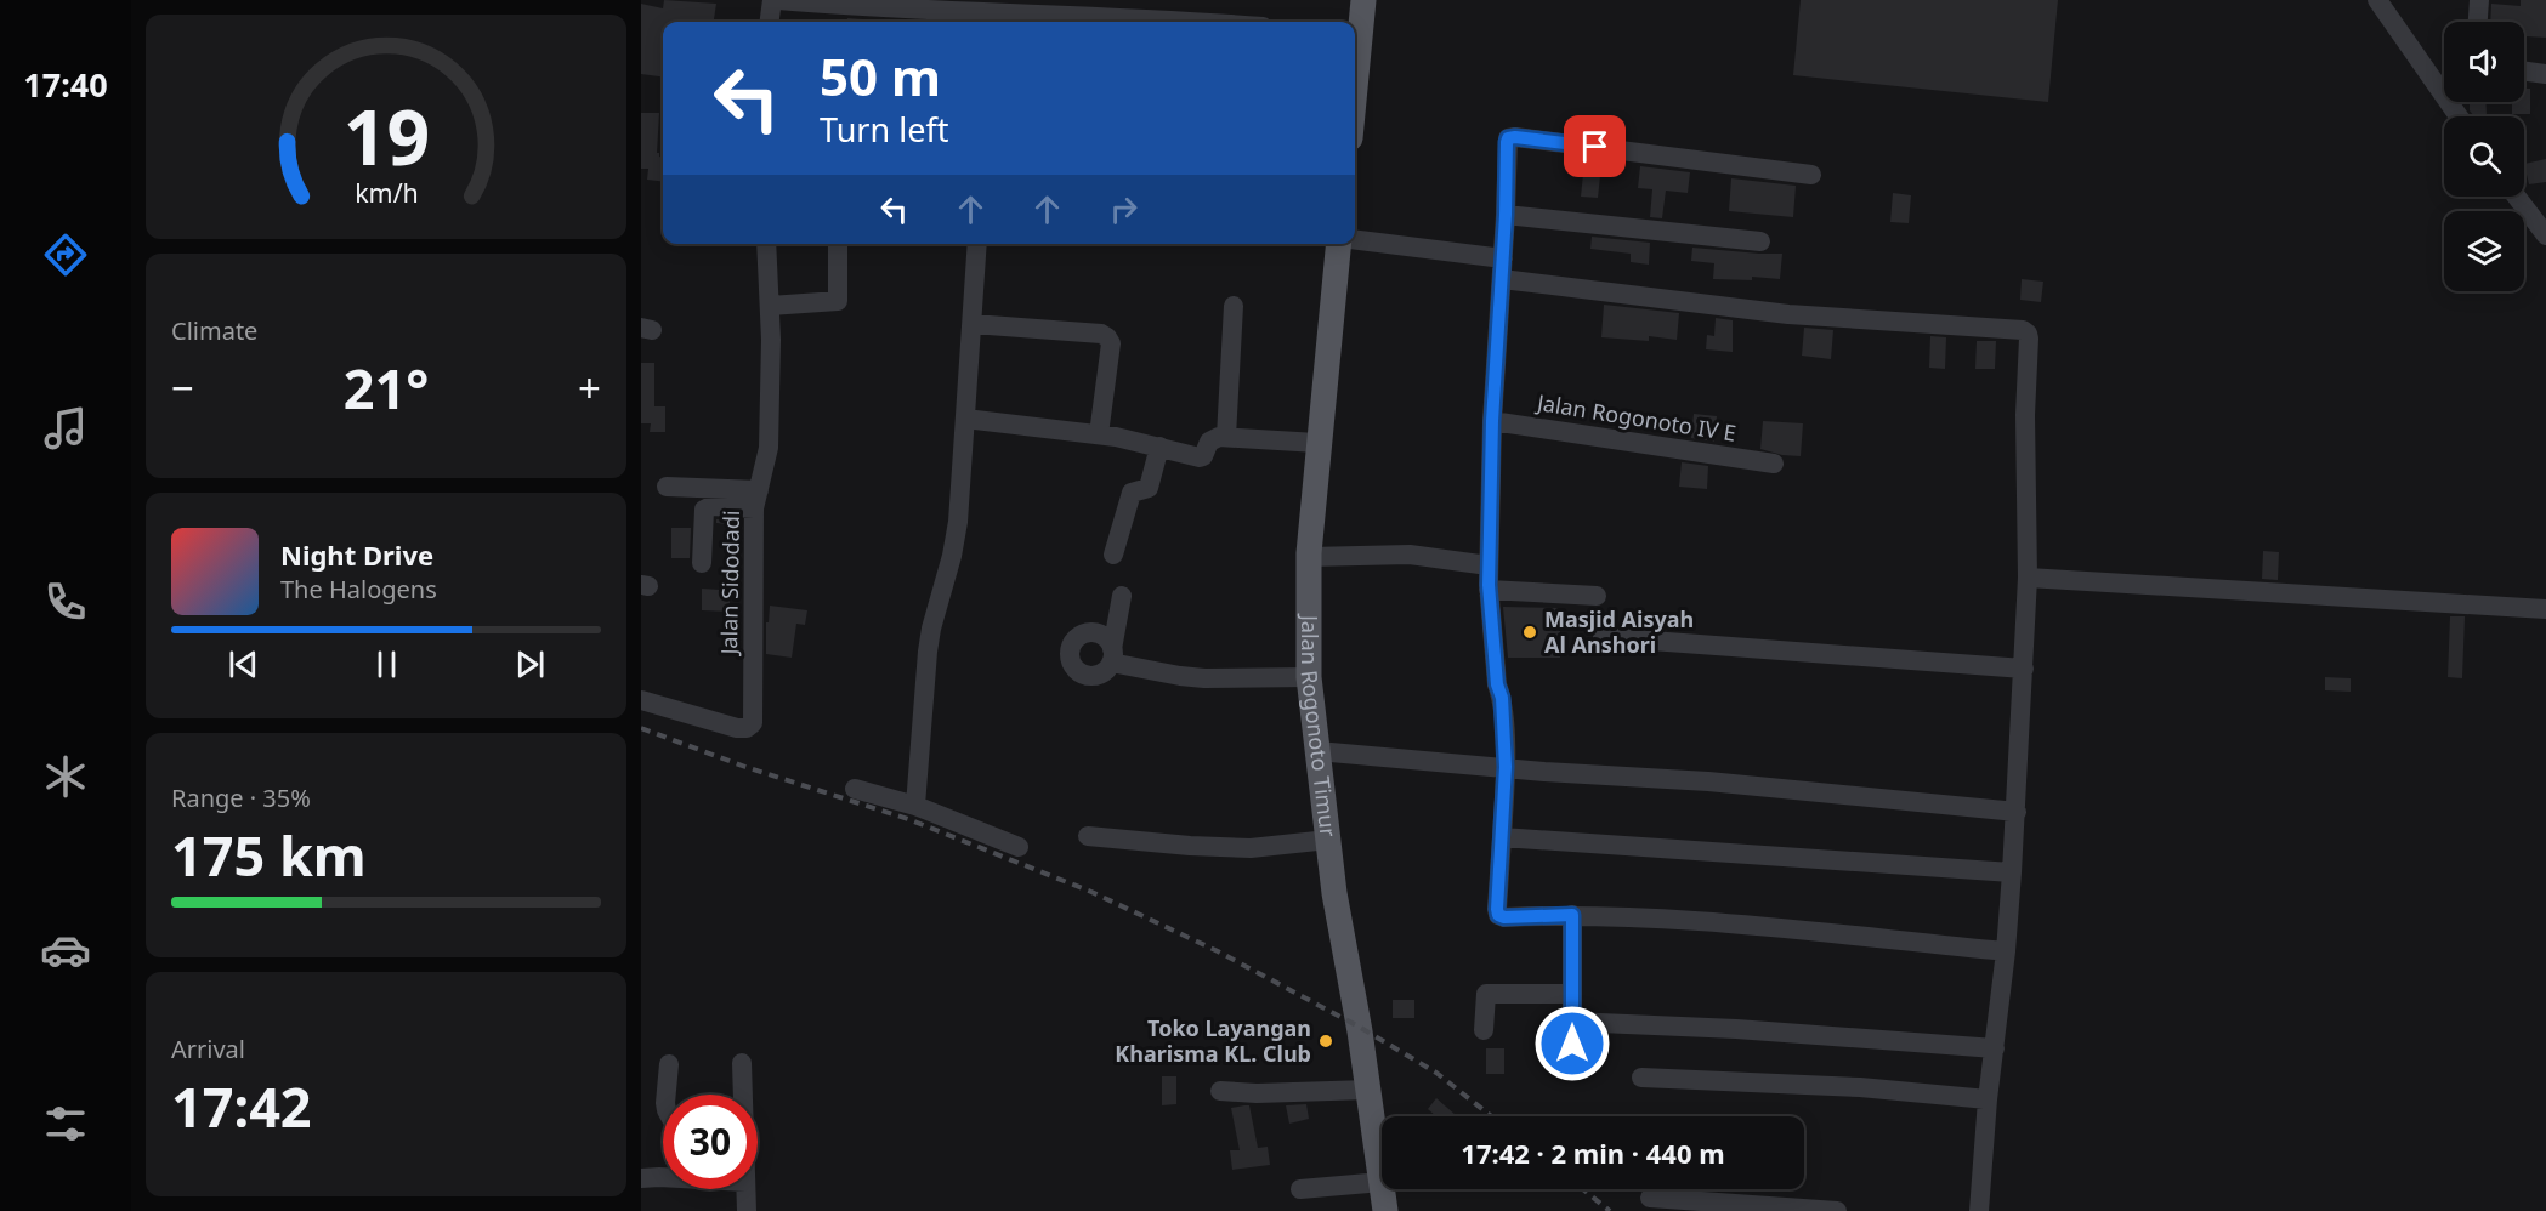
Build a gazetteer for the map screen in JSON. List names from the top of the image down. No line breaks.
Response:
{"streets":{"main road":["Jalan Rogonoto Timur"],"street":["Jalan Rogonoto IV E","Jalan Sidodadi"]},"places":["Masjid Aisyah Al Anshori","Toko Layangan Kharisma KL. Club"],"page":{"tabs":"17:40","turn":["50 m","Turn left"],"tile":["Climate",["Range · 35%","175 km"],["Arrival","17:42"]],"heat":["−","21°","+"],"song":["Night Drive","The Halogens"],"limit":"30","trip":"17:42 · 2 min · 440 m","gauge":["19","km/h"]}}
